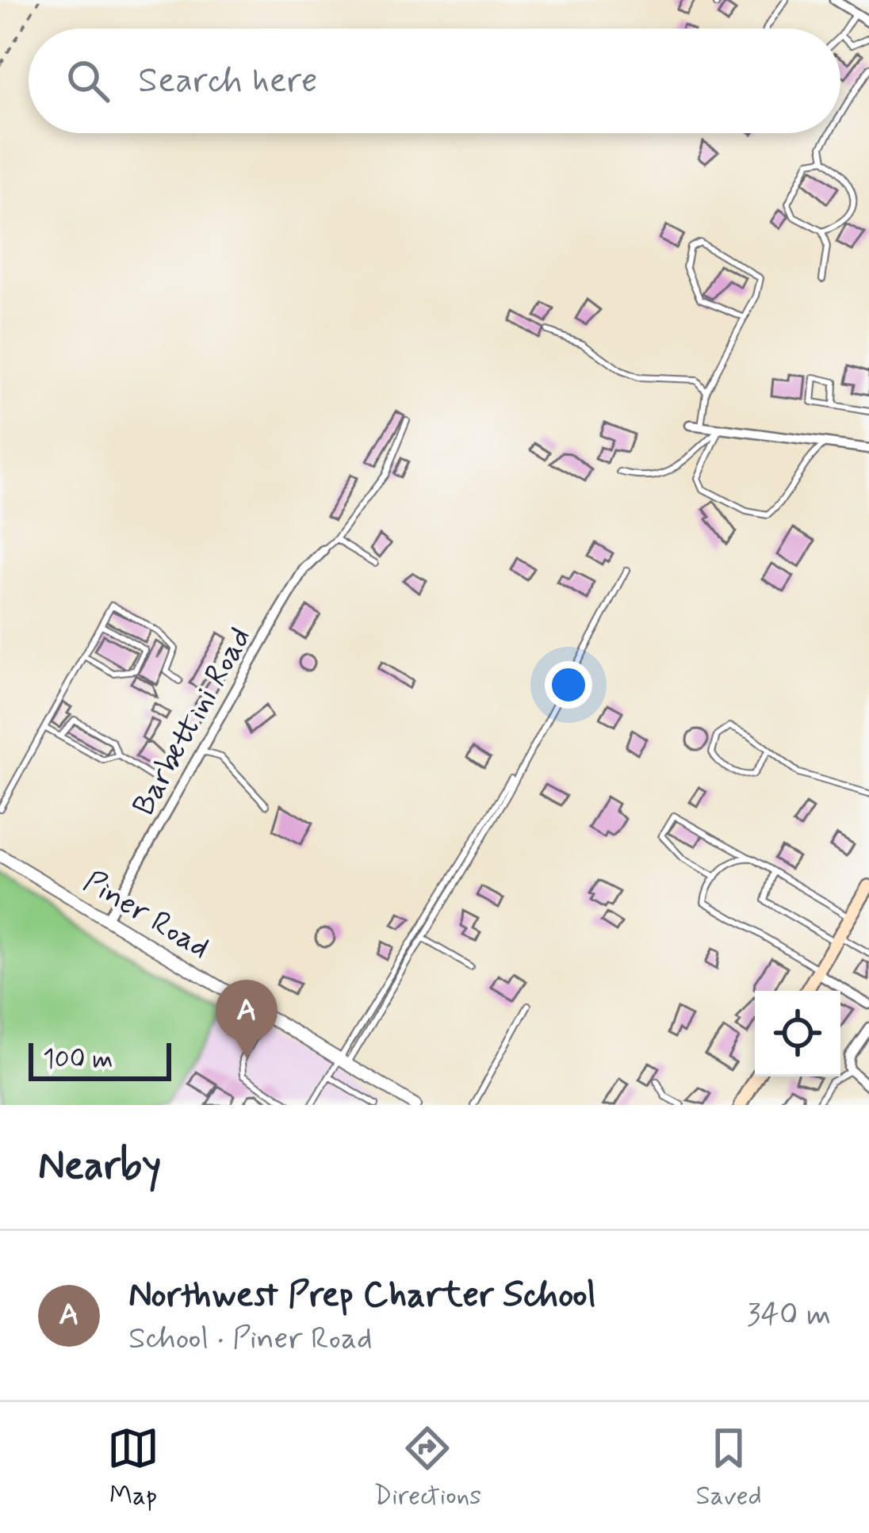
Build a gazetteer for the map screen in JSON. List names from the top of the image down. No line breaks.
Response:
{"streets":{"street":["Barbettini Road","Piner Road"]},"crossings":[["Barbettini Road","Piner Road"]],"scale_bar":"100 m","page":{"search":"Search here","pins":"A","scale":"100 m","heading":"Nearby","list":[{"mark":"A","name":"Northwest Prep Charter School","note":"School · Piner Road","value":"340 m"}],"nav":["Map","Directions","Saved"]}}
